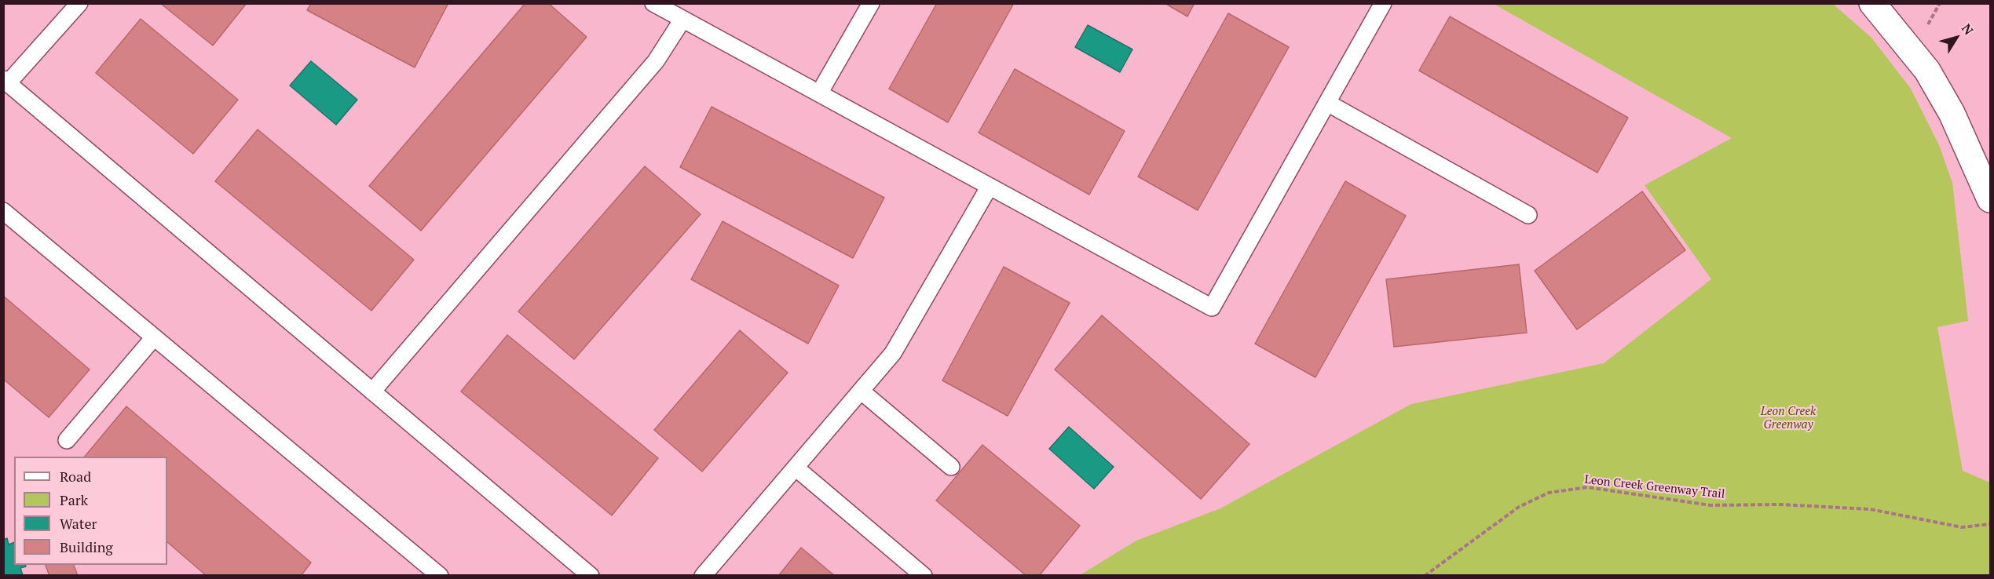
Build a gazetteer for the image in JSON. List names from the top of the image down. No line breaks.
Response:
{"streets":{"path":["Leon Creek Greenway Trail"]},"parks":["Leon Creek Greenway"],"legend":["Road","Park","Water","Building"],"north":"top right"}
